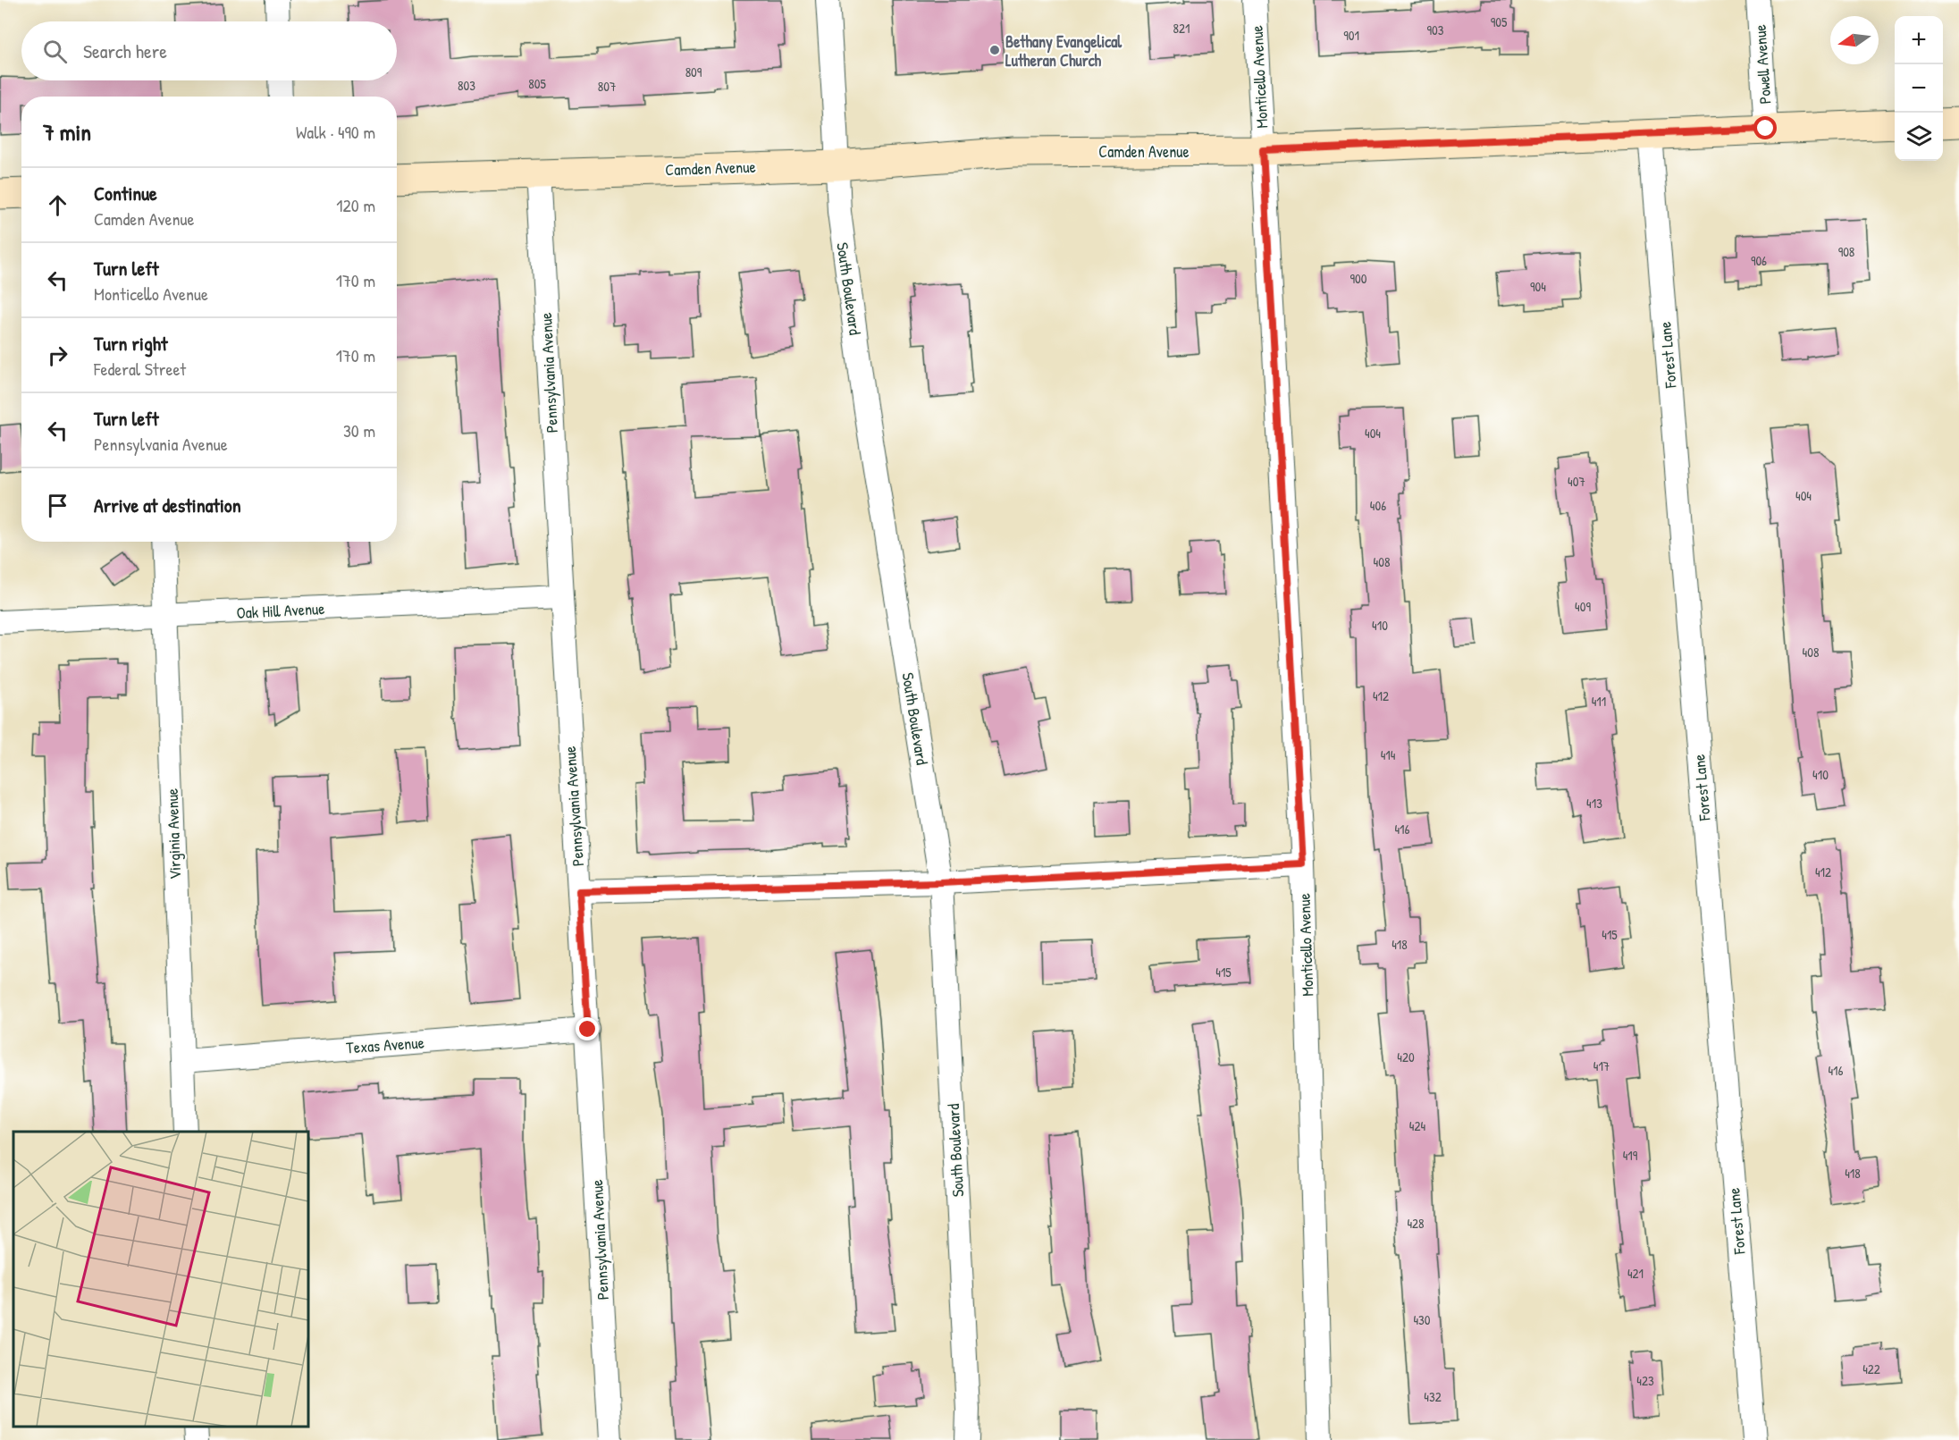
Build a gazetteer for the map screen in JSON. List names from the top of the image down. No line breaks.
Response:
{"streets":{"street":["Powell Avenue","Monticello Avenue","Camden Avenue","South Boulevard","Forest Lane","Pennsylvania Avenue","Oak Hill Avenue","Virginia Avenue","Texas Avenue"]},"crossings":[["Powell Avenue","Camden Avenue"],["Monticello Avenue","Camden Avenue"],["Camden Avenue","South Boulevard"],["Camden Avenue","Forest Lane"],["Camden Avenue","Pennsylvania Avenue"],["Pennsylvania Avenue","Oak Hill Avenue"],["Pennsylvania Avenue","Texas Avenue"],["Oak Hill Avenue","Virginia Avenue"],["Virginia Avenue","Texas Avenue"]],"places":["Bethany Evangelical Lutheran Church"],"house_numbers":["905","821","903","901","809","805","803","807","908","906","900","904","404","407","404","406","408","409","410","408","412","411","414","410","413","416","412","415","418","415","420","417","416","424","419","418","428","421","430","422","423","432"],"north":"left","page":{"map_buttons":["+","−"],"search":"Search here","heading":["7 min","Walk · 490 m"],"list":[["Continue","Camden Avenue","120 m"],["Turn left","Monticello Avenue","170 m"],["Turn right","Federal Street","170 m"],["Turn left","Pennsylvania Avenue","30 m"],"Arrive at destination"]}}
